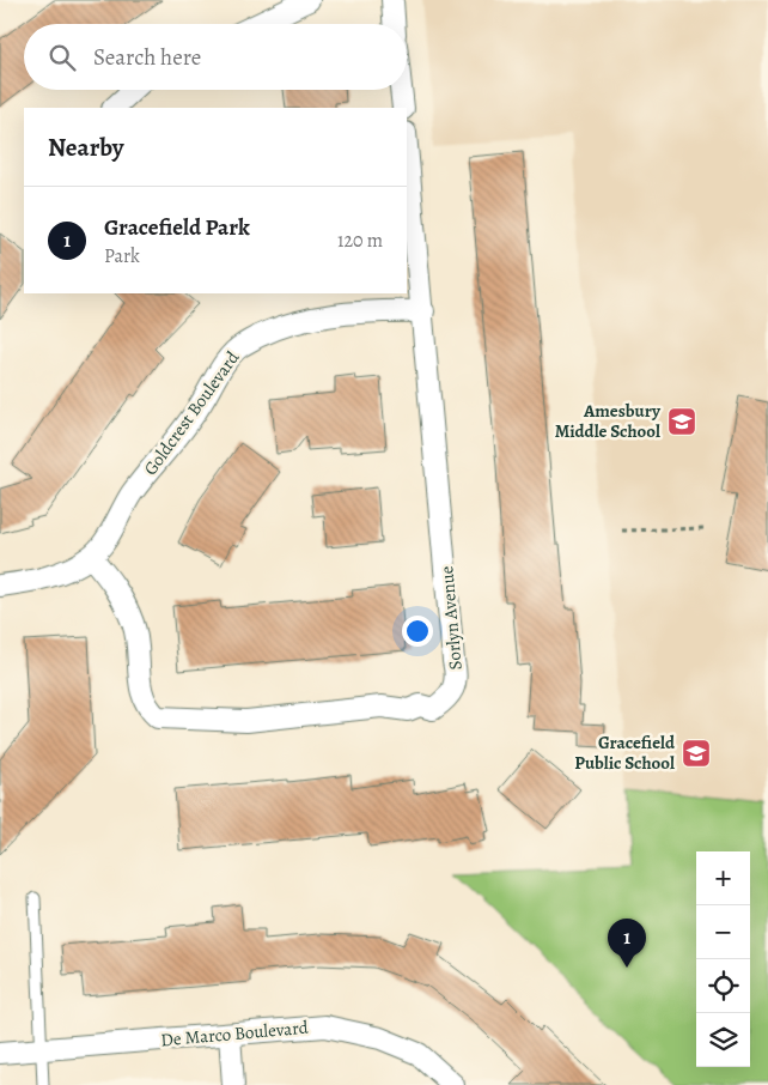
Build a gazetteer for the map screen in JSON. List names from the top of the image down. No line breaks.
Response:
{"streets":{"street":["Goldcrest Boulevard","Sorlyn Avenue","De Marco Boulevard"]},"crossings":[["Goldcrest Boulevard","Sorlyn Avenue"]],"places":{"school or university":["Amesbury Middle School","Gracefield Public School"]},"page":{"search":"Search here","heading":"Nearby","list":[{"mark":"1","name":"Gracefield Park","note":"Park","value":"120 m"}],"map_buttons":["+","−"],"pins":"1"}}
